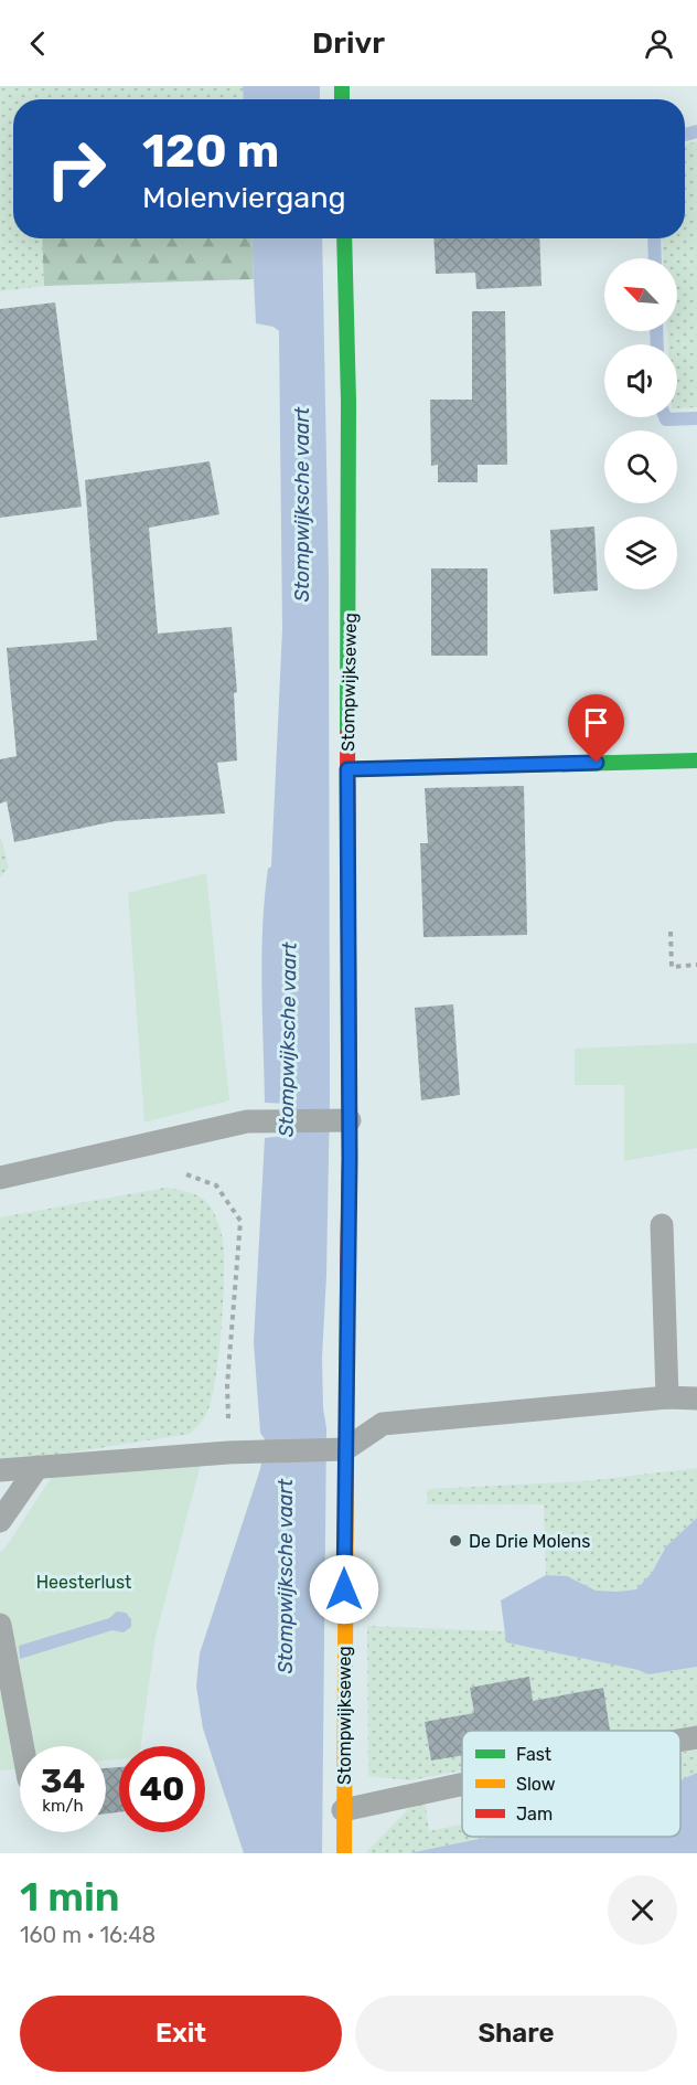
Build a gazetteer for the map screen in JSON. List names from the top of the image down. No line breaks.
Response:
{"streets":{"street":["Stompwijkseweg"]},"water":["Stompwijksche vaart"],"parks":["Heesterlust"],"places":["De Drie Molens"],"legend":["Fast","Slow","Jam"],"north":"top left","page":{"header":"Drivr","turn":["120 m","Molenviergang"],"speed":"34 km/h","limit":"40","heading":["1 min","160 m · 16:48"],"buttons":["Exit","Share"]}}
